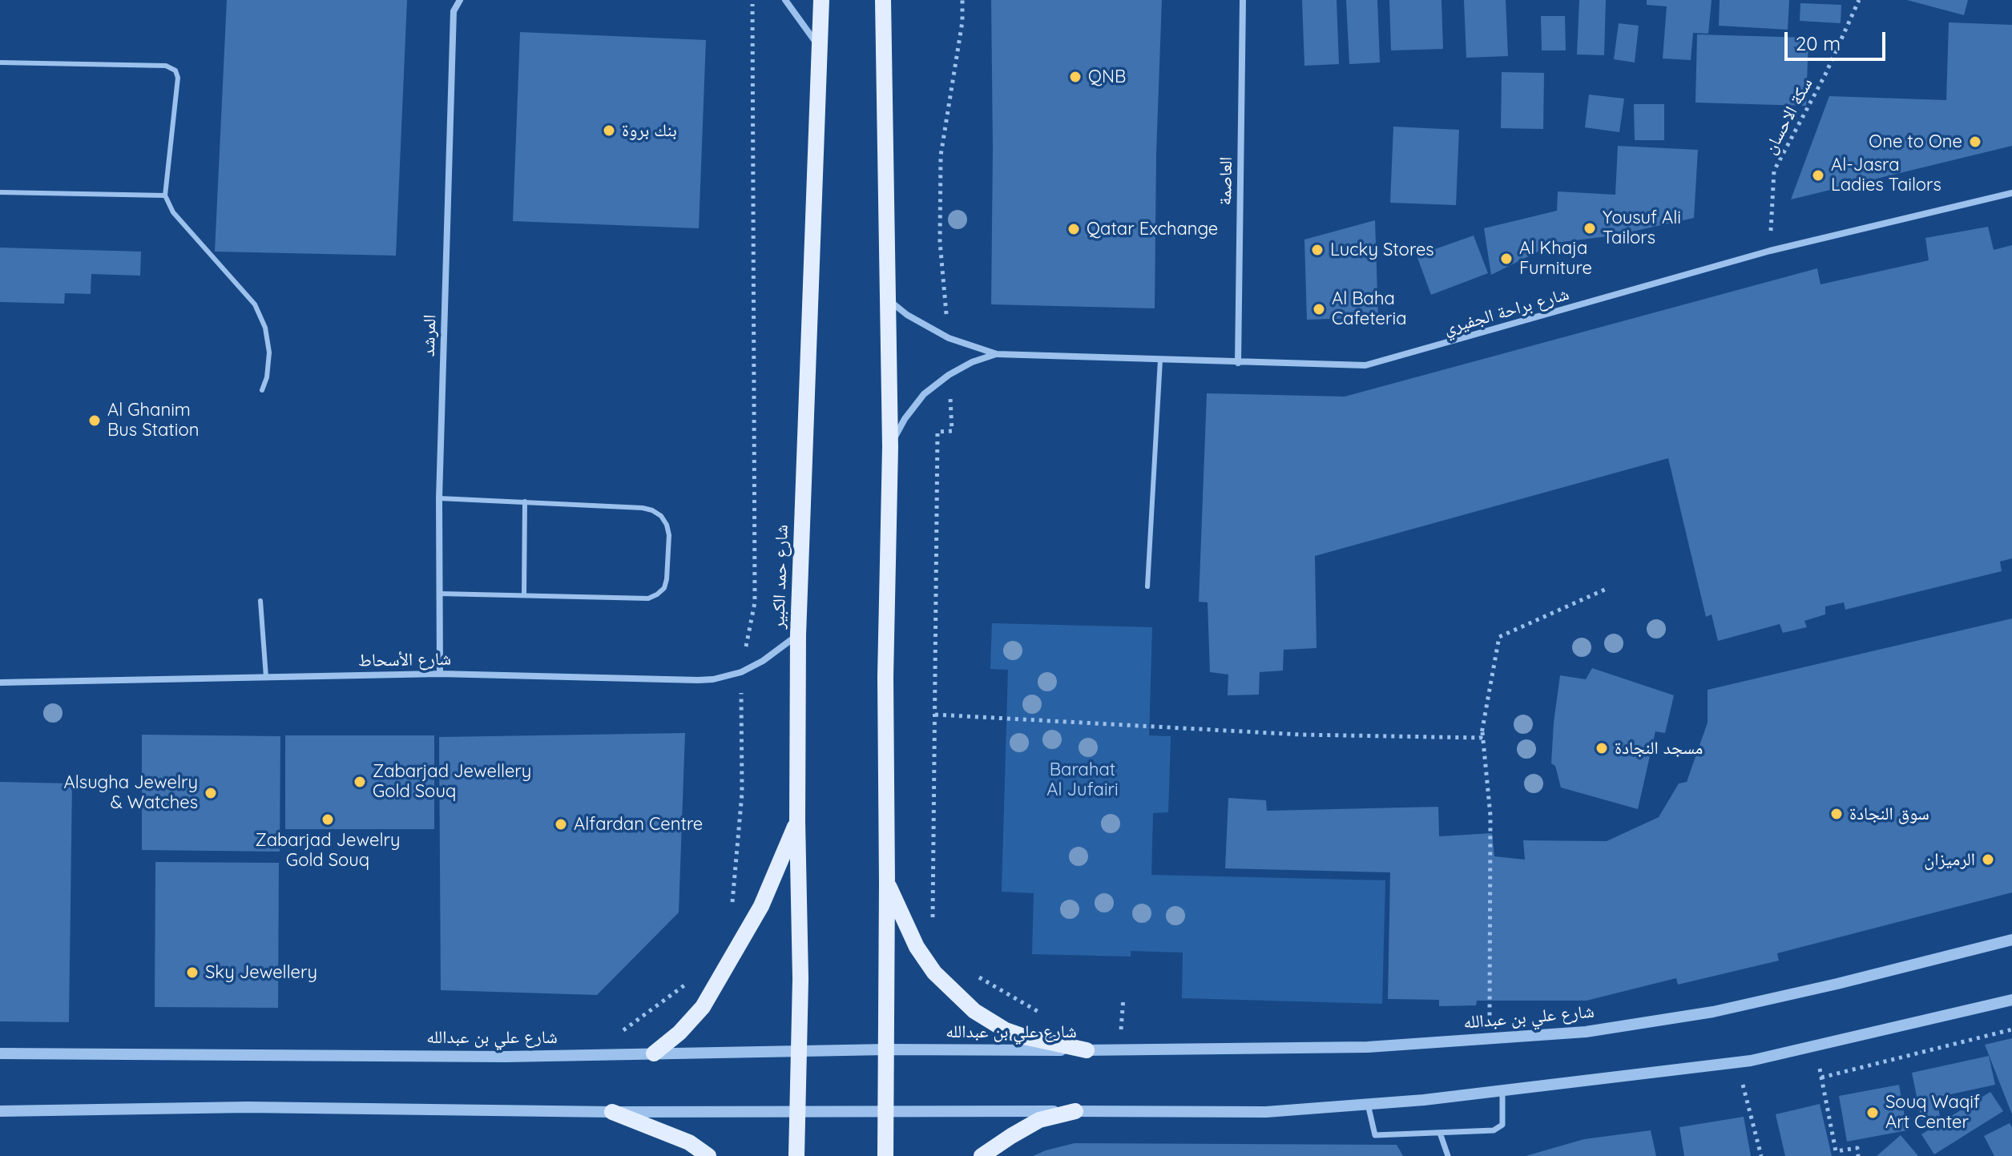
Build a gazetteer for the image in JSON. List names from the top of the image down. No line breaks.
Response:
{"streets":{"main road":["شارع حمد الكبير"],"street":["العاصمة","شارع براحة الجفيري","المرشد","شارع الأسحاط","شارع علي بن عبدالله"],"path":["سكة الاحسان"]},"crossings":[["سكة الاحسان","شارع براحة الجفيري"],["العاصمة","شارع براحة الجفيري"],["المرشد","شارع الأسحاط"],["شارع حمد الكبير","شارع الأسحاط"],["شارع حمد الكبير","شارع علي بن عبدالله"]],"parks":["Barahat Al Jufairi"],"places":["QNB","بنك بروة","One to One","Al-Jasra Ladies Tailors","Yousuf Ali Tailors","Qatar Exchange","Lucky Stores","Al Khaja Furniture","Al Baha Cafeteria","Al Ghanim Bus Station","مسجد النجادة","Zabarjad Jewellery Gold Souq","Alsugha Jewelry & Watches","سوق النجادة","Zabarjad Jewelry Gold Souq","Alfardan Centre","الرميزان","Sky Jewellery","Souq Waqif Art Center"],"scale_bar":"20 m"}
